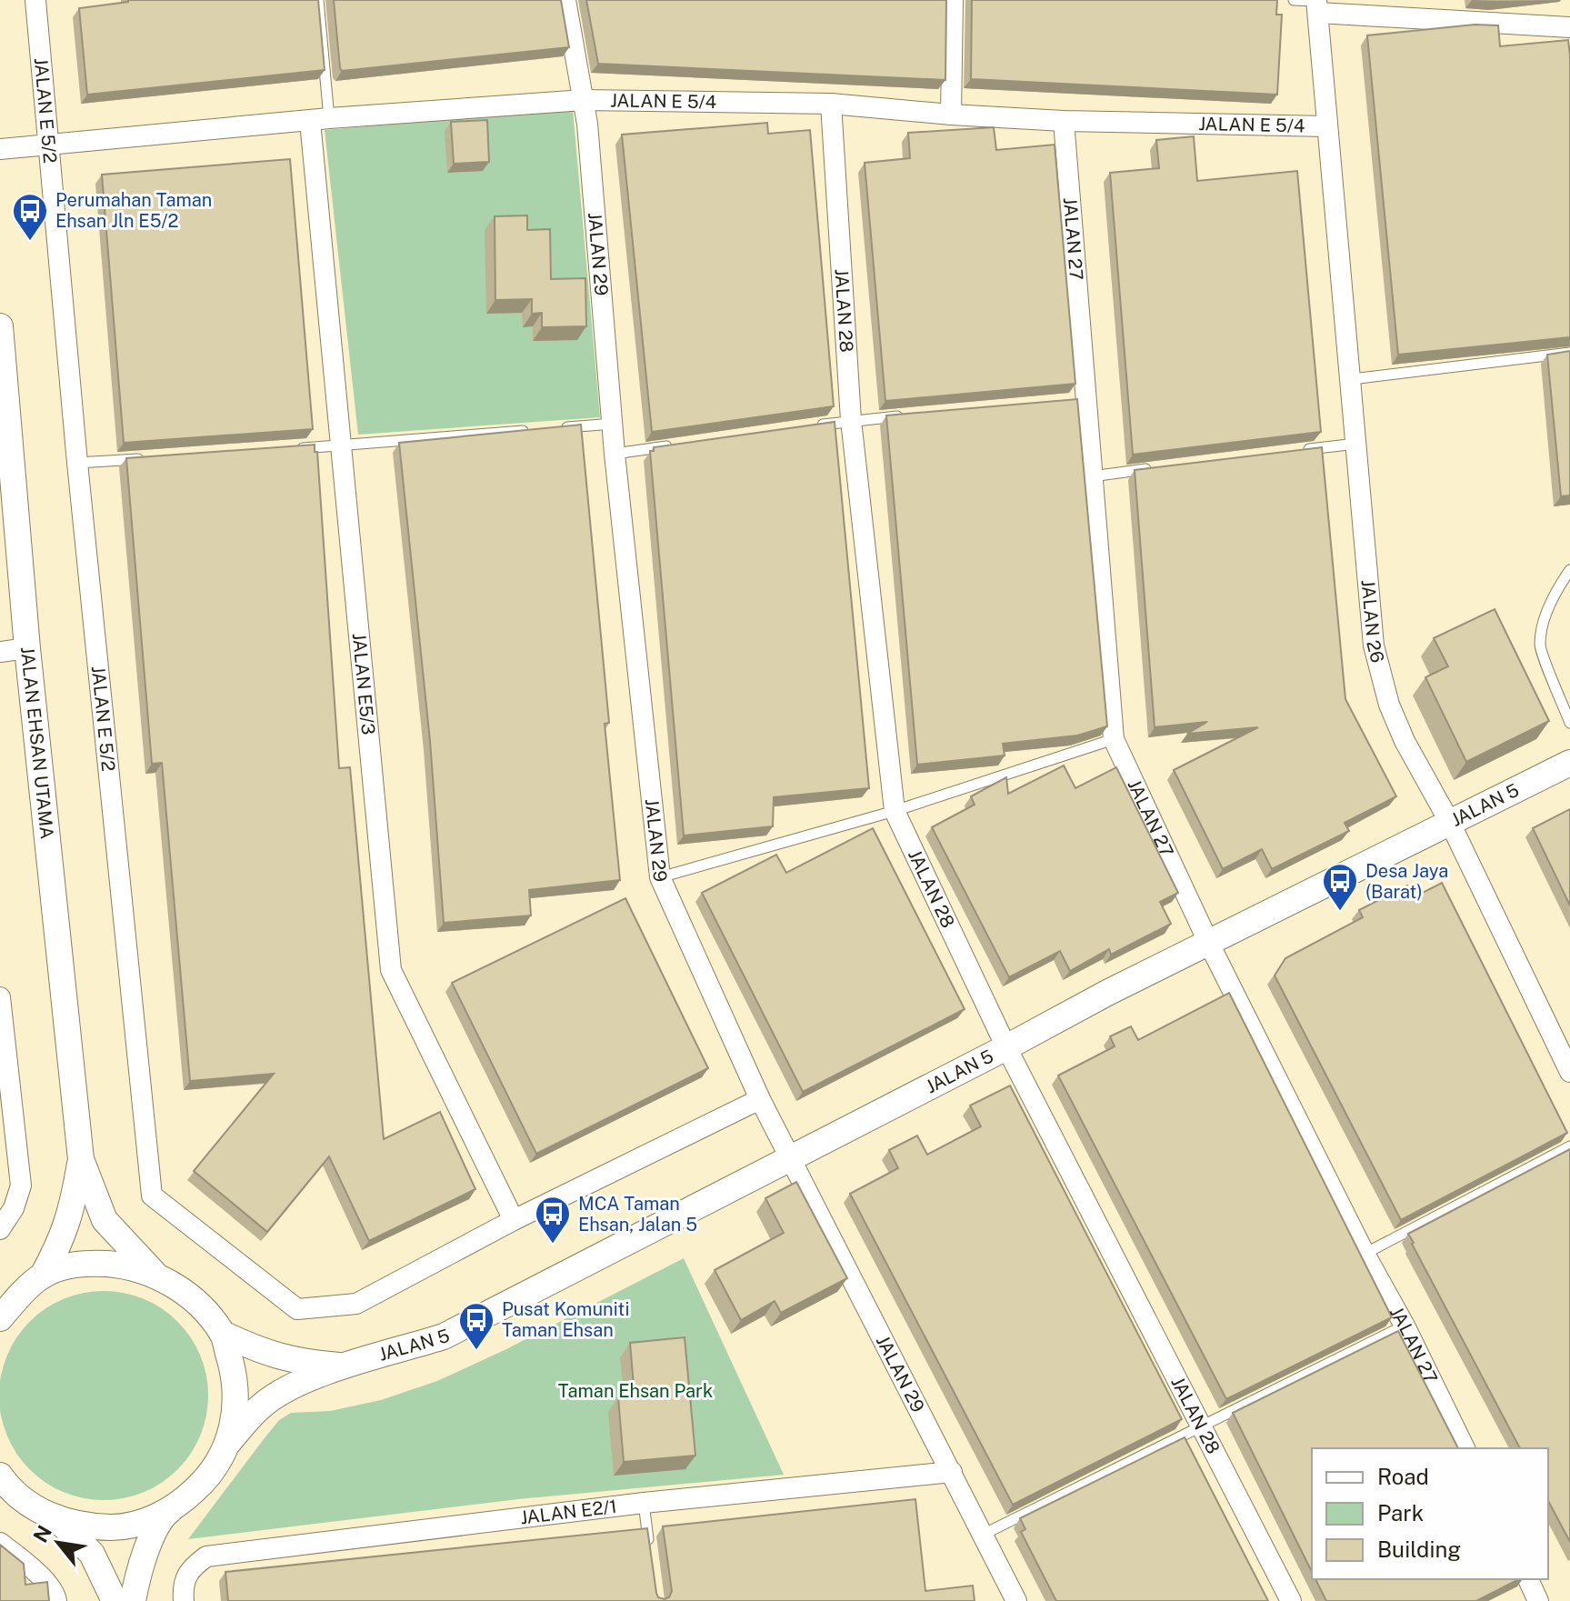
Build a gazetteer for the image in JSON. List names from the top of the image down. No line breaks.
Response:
{"streets":{"street":["JALAN E 5/4","JALAN E 5/2","JALAN 27","JALAN 29","JALAN 28","JALAN 26","JALAN E5/3","JALAN EHSAN UTAMA","JALAN 5","JALAN E2/1"]},"crossings":[["JALAN E 5/4","JALAN E 5/2"],["JALAN E 5/4","JALAN 27"],["JALAN E 5/4","JALAN 29"],["JALAN E 5/4","JALAN 28"],["JALAN E 5/4","JALAN 26"],["JALAN E 5/4","JALAN E5/3"],["JALAN E 5/2","JALAN E5/3"],["JALAN 27","JALAN 5"],["JALAN 29","JALAN 5"],["JALAN 29","JALAN E2/1"],["JALAN 28","JALAN 5"],["JALAN 26","JALAN 5"]],"parks":["Taman Ehsan Park"],"places":{"bus stop":["Perumahan Taman Ehsan Jln E5/2","Desa Jaya (Barat)","MCA Taman Ehsan, Jalan 5","Pusat Komuniti Taman Ehsan"]},"legend":["Road","Park","Building"],"north":"top left"}
